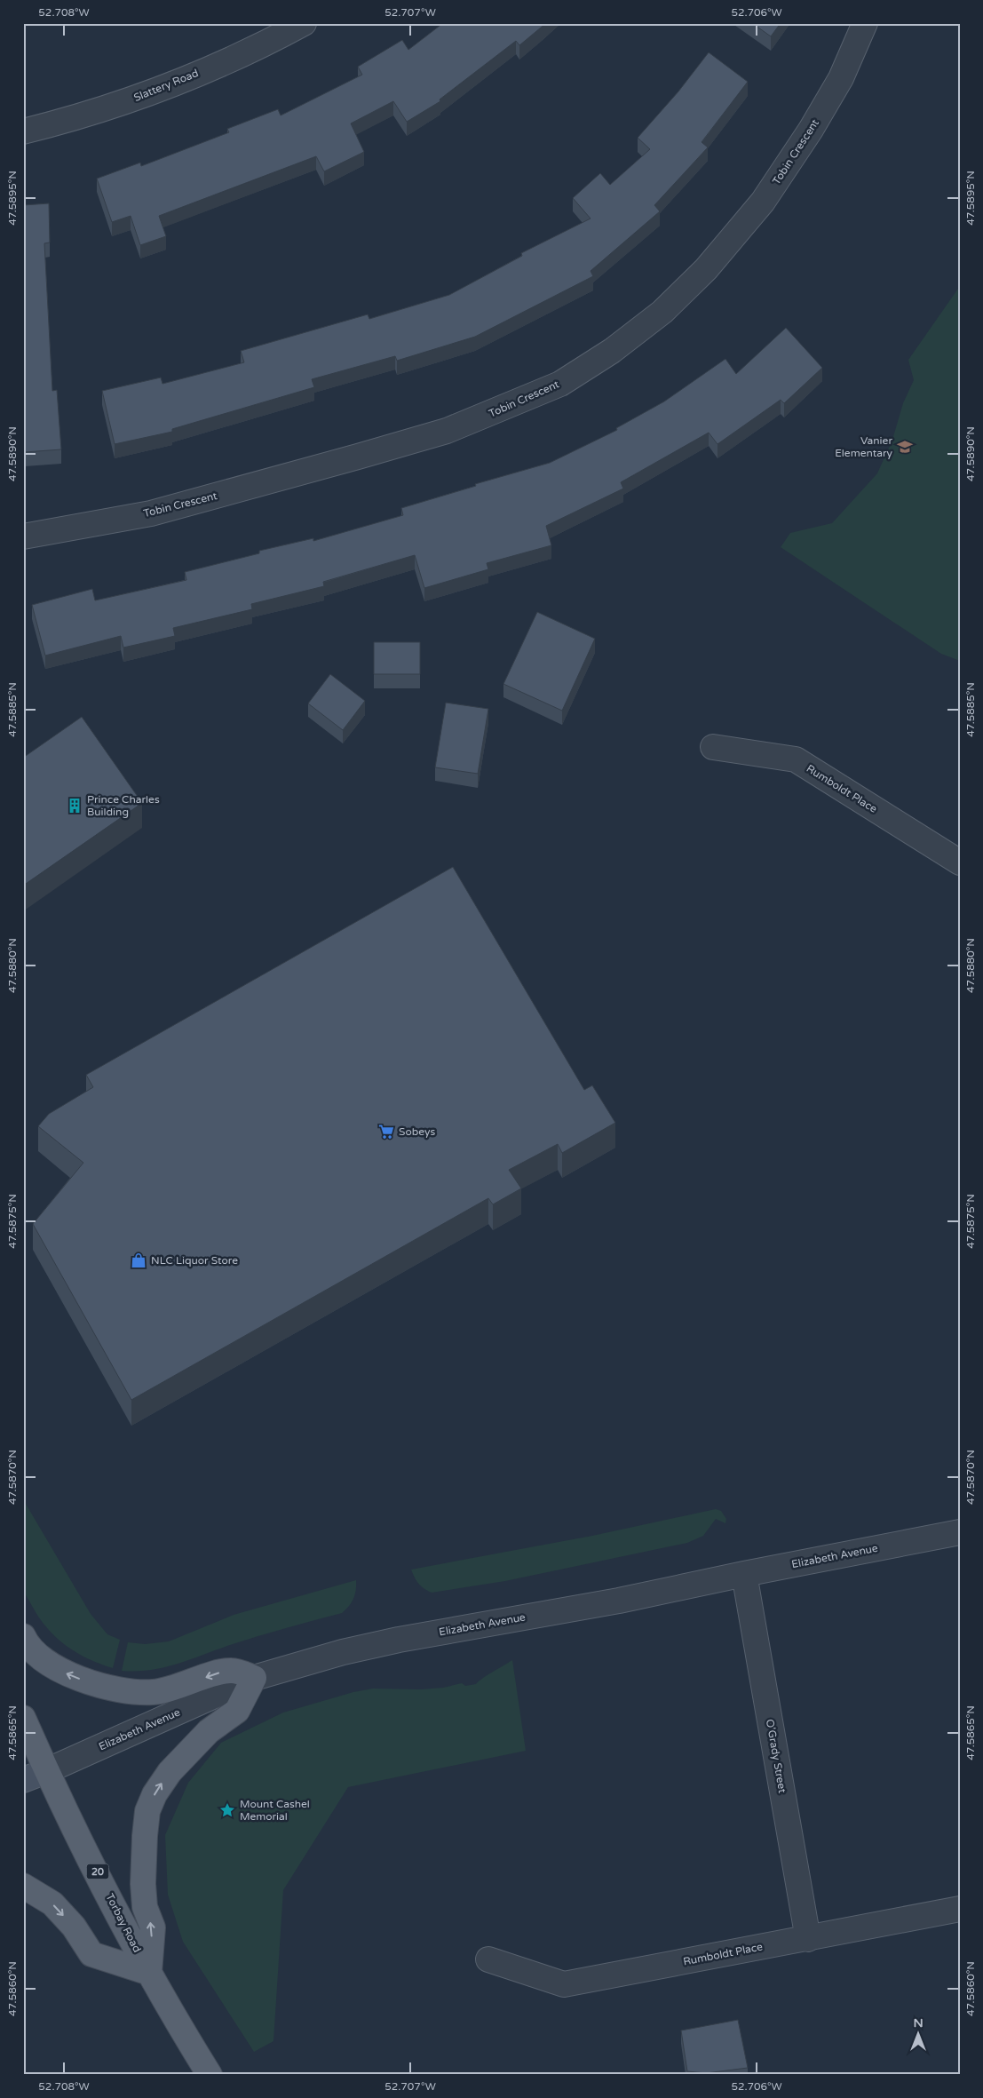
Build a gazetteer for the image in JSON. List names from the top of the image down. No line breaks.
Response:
{"streets":{"main road":["Elizabeth Avenue","20","Torbay Road"],"street":["Slattery Road","Tobin Crescent","Rumboldt Place","O'Grady Street"]},"crossings":[["Rumboldt Place","O'Grady Street"],["Elizabeth Avenue","O'Grady Street"],["Elizabeth Avenue","Torbay Road"]],"places":{"school or university":["Vanier Elementary"],"building":["Prince Charles Building"],"supermarket":["Sobeys"],"shop":["NLC Liquor Store"],"place":["Mount Cashel Memorial"]},"north":"top","coordinates":["52.708°W","52.707°W","52.706°W","47.5895°N","47.5890°N","47.5885°N","47.5880°N","47.5875°N","47.5870°N","47.5865°N","47.5860°N"]}
